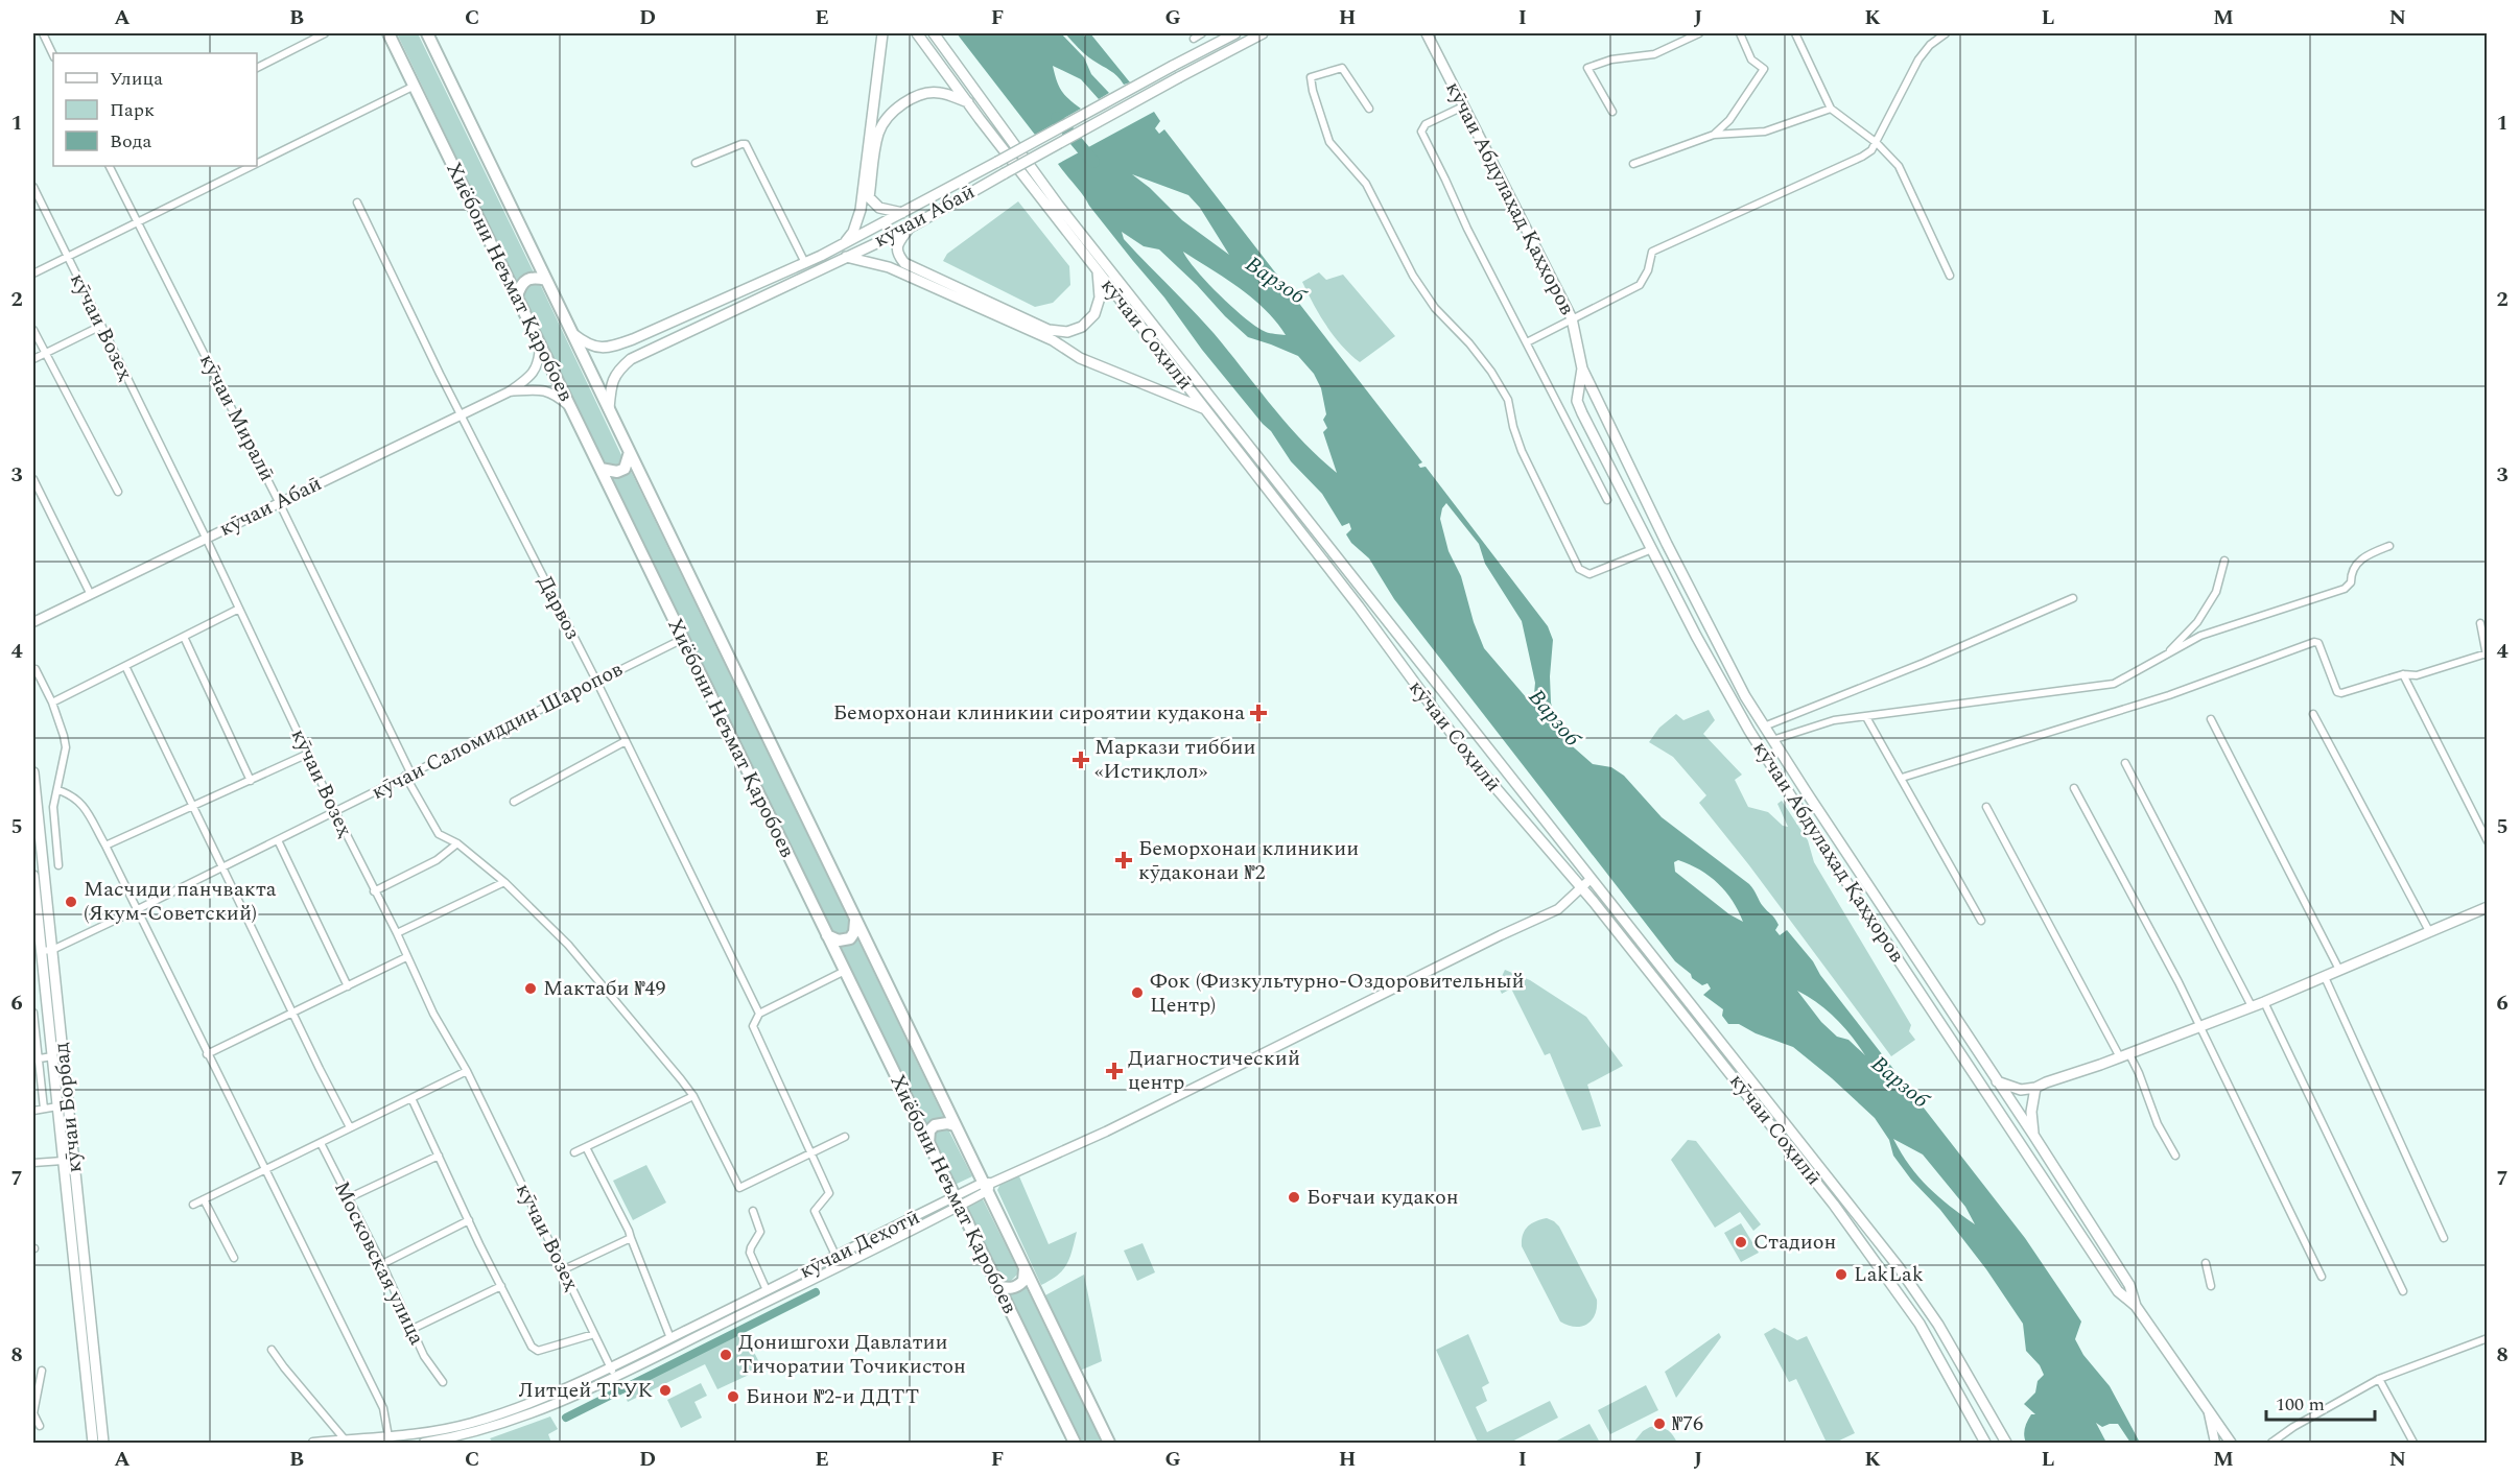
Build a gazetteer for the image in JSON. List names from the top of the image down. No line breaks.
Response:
{"streets":{"highway":["Хиёбони Неъмат Қаробоев"],"main road":["кӯчаи Абдулаҳад Қаҳҳоров","кӯчаи Абаӣ","кӯчаи Соҳилӣ","кӯчаи Борбад"],"street":["кӯчаи Возеҳ","кӯчаи Миралӣ","Дарвоз","кӯчаи Саломиддин Шаропов","кӯчаи Деҳотӣ","Московская улица"]},"crossings":[["кӯчаи Абаӣ","Хиёбони Неъмат Қаробоев"],["кӯчаи Абаӣ","кӯчаи Возеҳ"],["кӯчаи Абаӣ","кӯчаи Миралӣ"],["кӯчаи Абаӣ","Дарвоз"],["Хиёбони Неъмат Қаробоев","кӯчаи Саломиддин Шаропов"],["Хиёбони Неъмат Қаробоев","кӯчаи Деҳотӣ"],["кӯчаи Возеҳ","кӯчаи Саломиддин Шаропов"],["кӯчаи Возеҳ","кӯчаи Деҳотӣ"],["кӯчаи Соҳилӣ","кӯчаи Деҳотӣ"],["кӯчаи Миралӣ","кӯчаи Саломиддин Шаропов"],["Дарвоз","кӯчаи Саломиддин Шаропов"],["кӯчаи Саломиддин Шаропов","кӯчаи Борбад"]],"water":["Варзоб"],"places":{"health":["Беморхонаи клиникии сироятии кудакона","Маркази тиббии «Истиқлол»","Беморхонаи клиникии кӯдаконаи №2","Диагностический центр"],"other":["Масчиди панчвакта (Якум-Советский)","Мактаби №49","Фок (Физкультурно-Оздоровительный Центр)","Боғчаи кудакон","Стадион","LakLak","Донишгохи Давлатии Тичоратии Точикистон","Литцей ТГУК","Бинои №2-и ДДТТ","№76"]},"legend":["Улица","Парк","Вода"],"scale_bar":"100 m","grid":{"columns":["A","B","C","D","E","F","G","H","I","J","K","L","M","N"],"rows":["1","2","3","4","5","6","7","8"]}}
